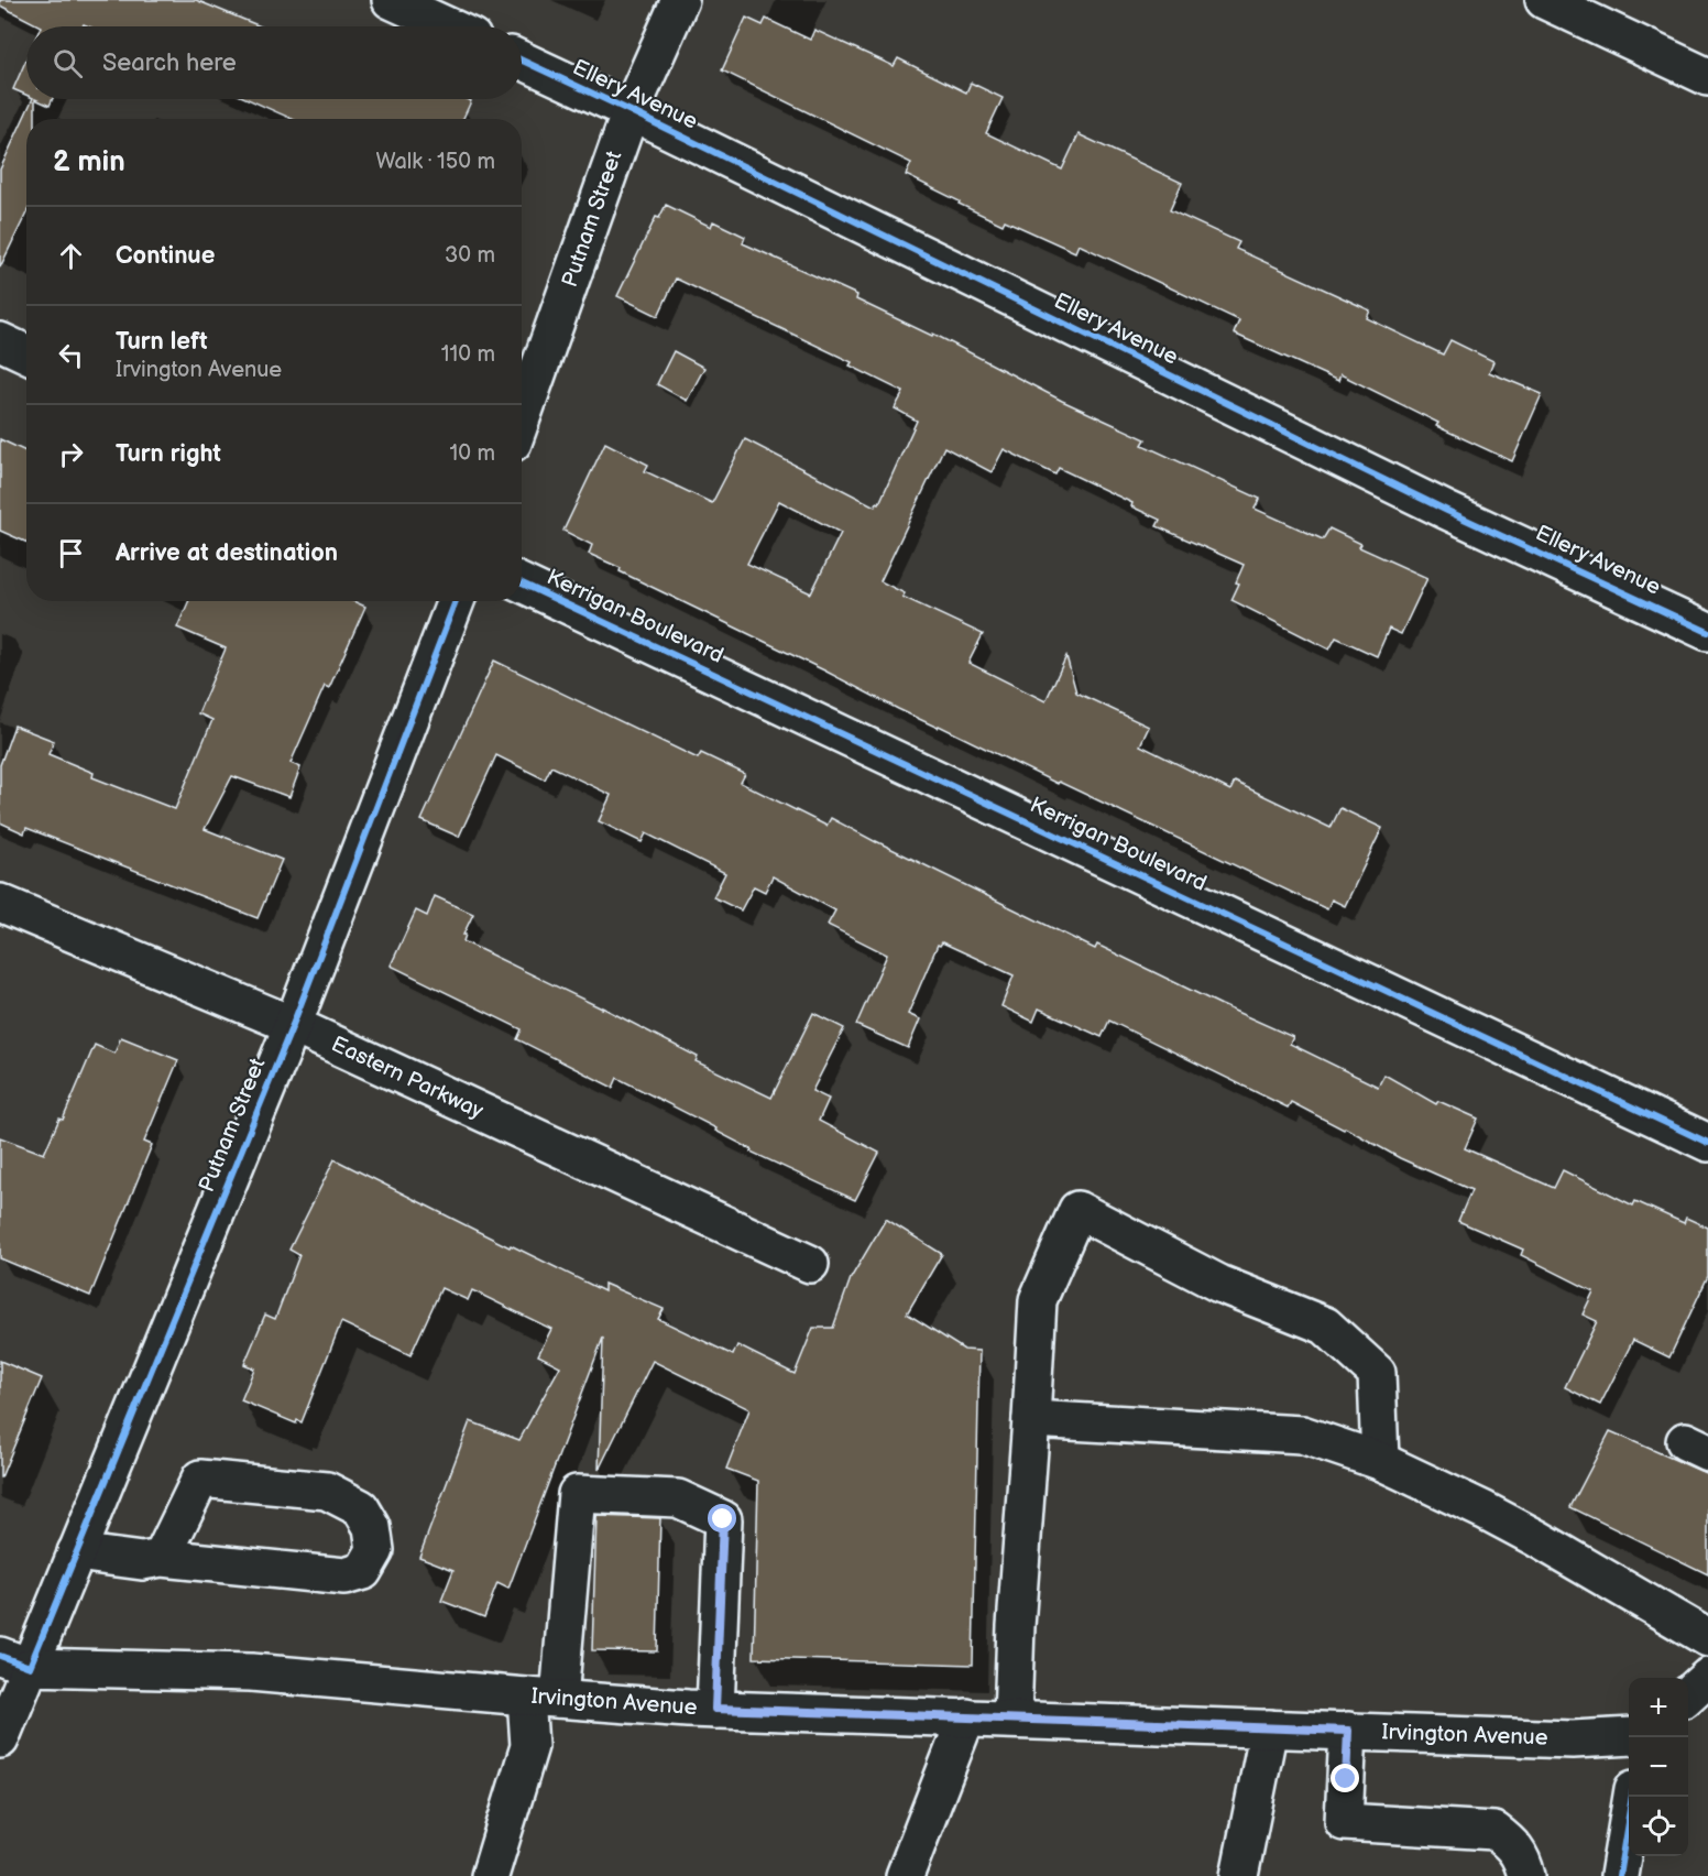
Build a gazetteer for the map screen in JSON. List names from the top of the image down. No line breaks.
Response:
{"streets":{"street":["Ellery Avenue","Putnam Street","Kerrigan Boulevard","Eastern Parkway","Irvington Avenue"]},"crossings":[["Ellery Avenue","Putnam Street"],["Putnam Street","Eastern Parkway"],["Putnam Street","Irvington Avenue"]],"page":{"search":"Search here","heading":["2 min","Walk · 150 m"],"list":[["Continue","30 m"],["Turn left","Irvington Avenue","110 m"],["Turn right","10 m"],"Arrive at destination"],"map_buttons":["+","−"]}}
